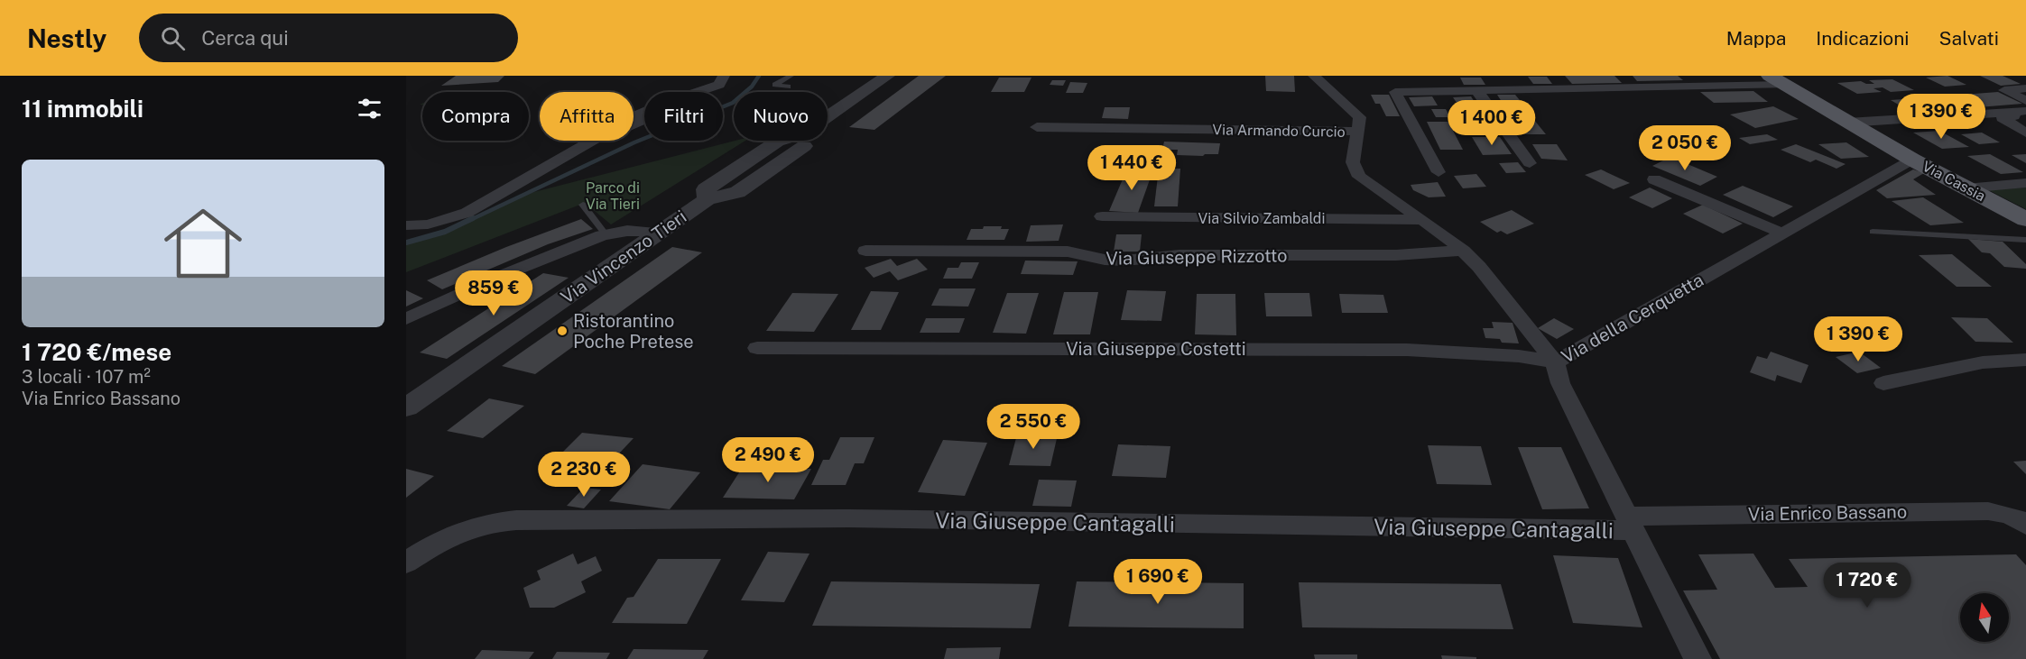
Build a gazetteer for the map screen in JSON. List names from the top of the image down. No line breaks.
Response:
{"streets":{"main road":["Via Cassia"],"street":["Via Armando Curcio","Via Silvio Zambaldi","Via Vincenzo Tieri","Via Giuseppe Rizzotto","Via della Cerquetta","Via Giuseppe Costetti","Via Enrico Bassano","Via Giuseppe Cantagalli"]},"crossings":[["Via Cassia","Via della Cerquetta"],["Via della Cerquetta","Via Giuseppe Costetti"],["Via della Cerquetta","Via Enrico Bassano"],["Via della Cerquetta","Via Giuseppe Cantagalli"],["Via Enrico Bassano","Via Giuseppe Cantagalli"]],"parks":["Parco di Via Tieri"],"places":["Ristorantino Poche Pretese"],"north":"top","page":{"header":"Nestly","search":"Cerca qui","nav":["Mappa","Indicazioni","Salvati"],"heading":"11 immobili","chip":["Compra","Affitta","Filtri","Nuovo"],"price":["1 390 €","1 400 €","2 050 €","1 440 €","859 €","1 390 €","2 550 €","2 490 €","2 230 €","1 690 €","1 720 €"],"list":[{"name":"1 720 €/mese","note":"3 locali · 107 m² · Via Enrico Bassano"}]}}
